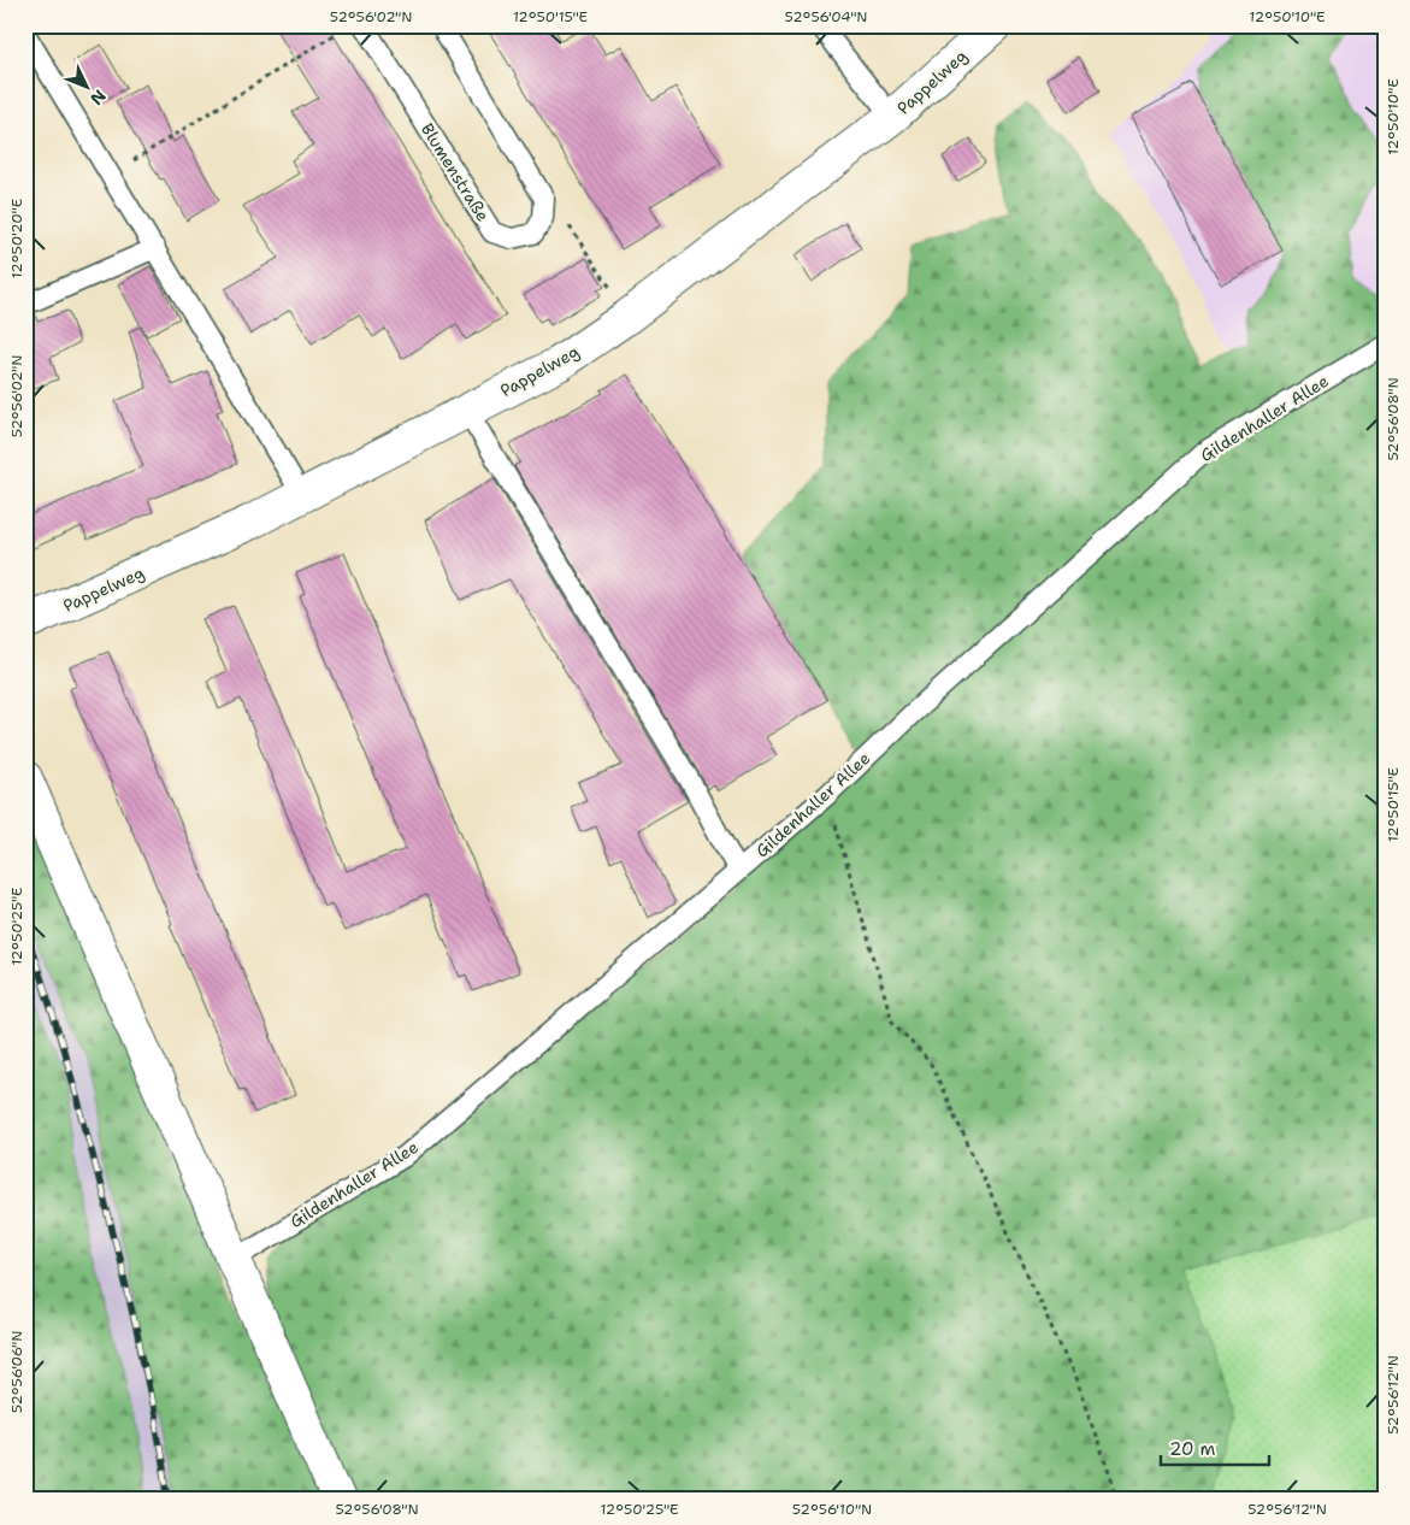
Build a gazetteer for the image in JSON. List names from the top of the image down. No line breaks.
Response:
{"streets":{"street":["Pappelweg"],"lane":["Blumenstraße","Gildenhaller Allee"]},"scale_bar":"20 m","north":"bottom right","coordinates":["52°56'02\"N","12°50'15\"E","52°56'04\"N","12°50'10\"E","12°50'20\"E","52°56'08\"N","12°50'25\"E","52°56'06\"N","52°56'12\"N","52°56'10\"N"]}
